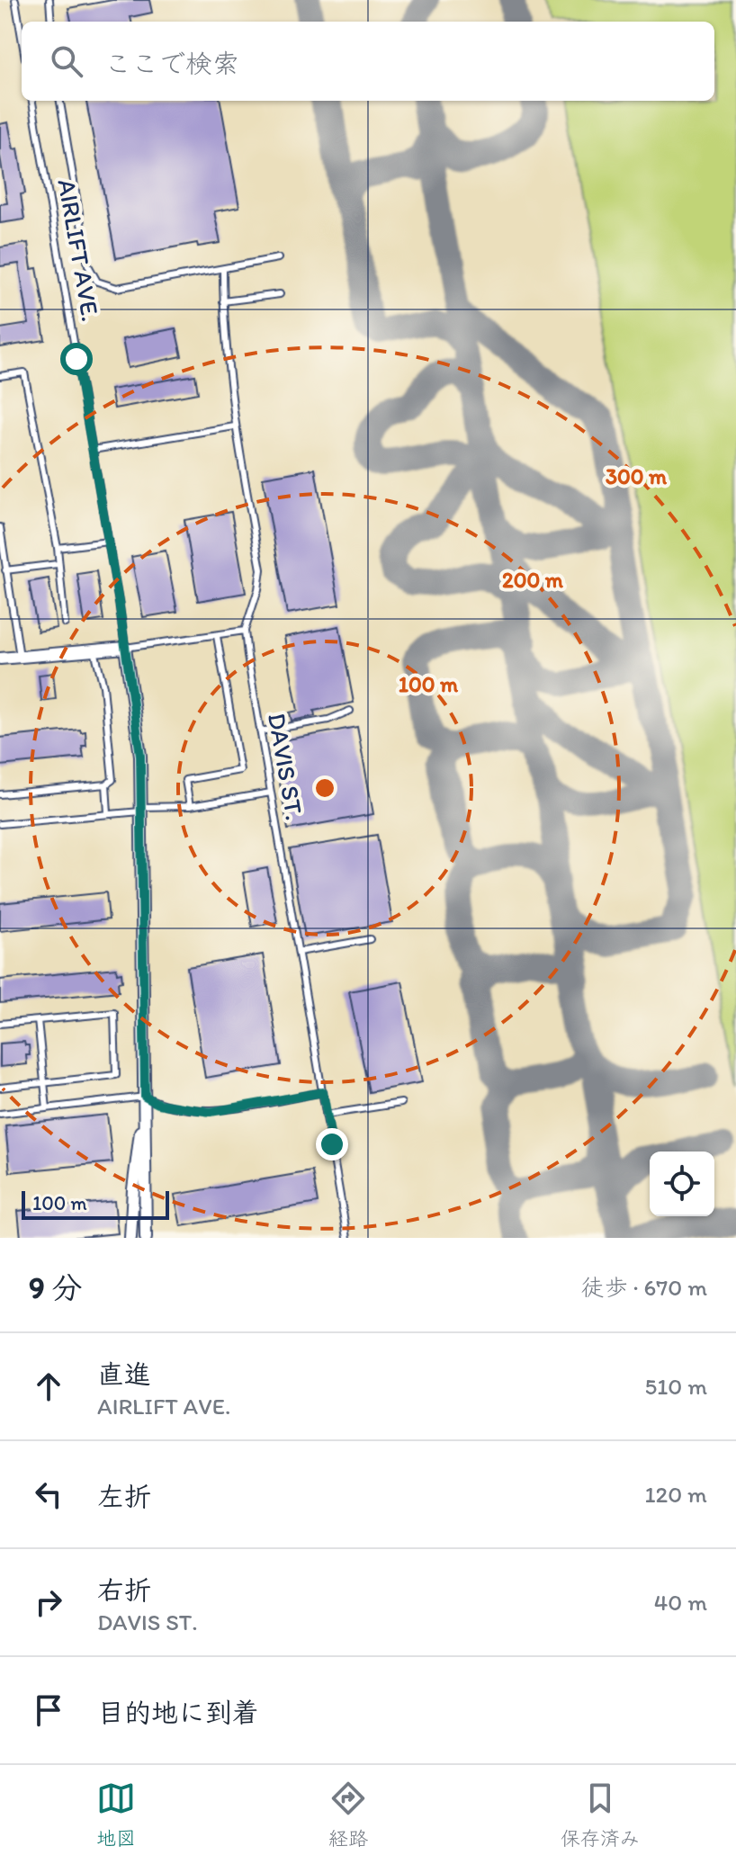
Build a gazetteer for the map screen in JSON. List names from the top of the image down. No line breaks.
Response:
{"streets":{"street":["AIRLIFT AVE."],"lane":["DAVIS ST."]},"scale_bar":"100 m","page":{"search":"ここで検索","scale":"100 m","heading":["9 分","徒歩 · 670 m"],"list":[["直進","AIRLIFT AVE.","510 m"],["左折","120 m"],["右折","DAVIS ST.","40 m"],"目的地に到着"],"nav":["地図","経路","保存済み"]},"rings":["300 m","200 m","100 m"]}
